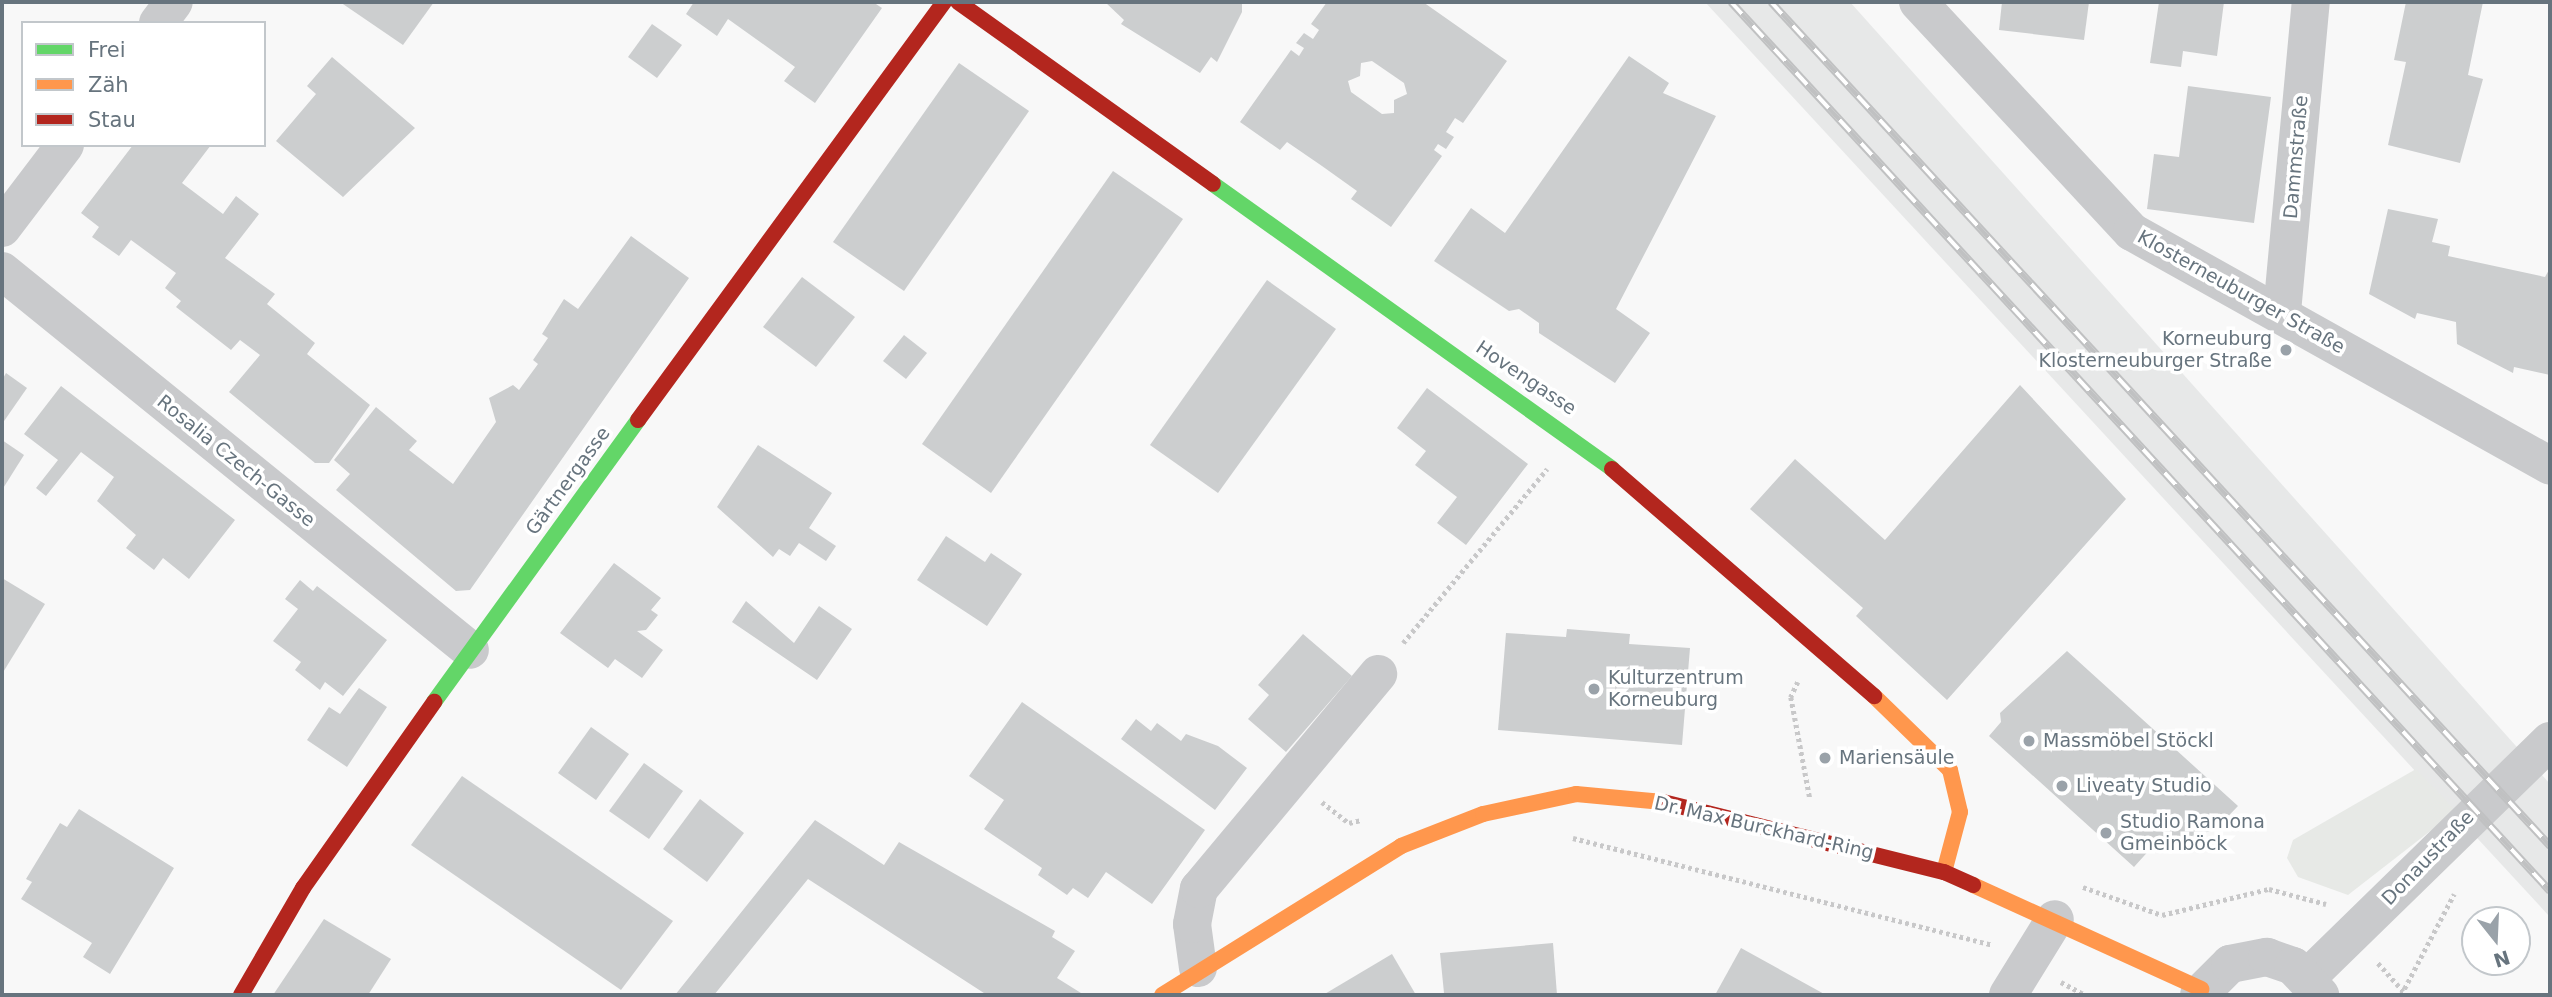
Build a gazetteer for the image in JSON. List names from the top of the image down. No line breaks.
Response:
{"streets":{"street":["Dammstraße","Klosterneuburger Straße","Hovengasse","Rosalia Czech-Gasse","Gärtnergasse","Dr. Max Burckhard-Ring","Donaustraße"]},"crossings":[["Dammstraße","Klosterneuburger Straße"],["Hovengasse","Dr. Max Burckhard-Ring"],["Rosalia Czech-Gasse","Gärtnergasse"],["Dr. Max Burckhard-Ring","Donaustraße"]],"places":["Korneuburg Klosterneuburger Straße","Kulturzentrum Korneuburg","Massmöbel Stöckl","Mariensäule","Liveaty Studio","Studio Ramona Gmeinböck"],"legend":["Frei","Zäh","Stau"],"north":"bottom"}
